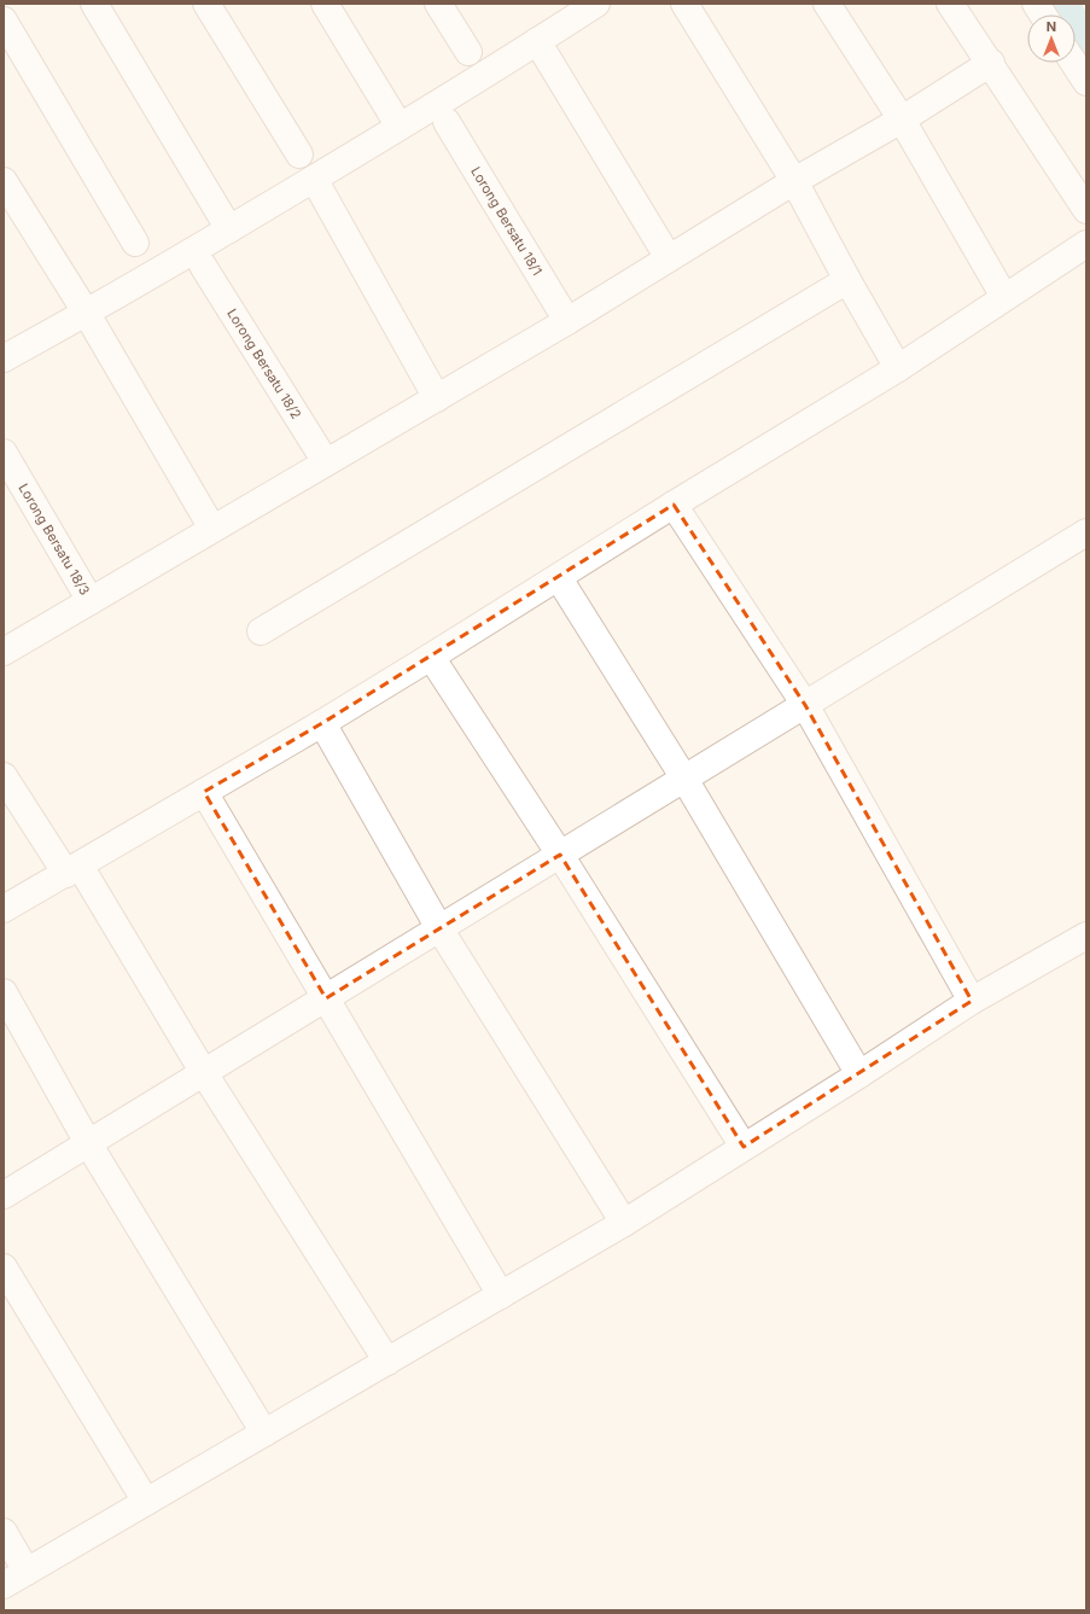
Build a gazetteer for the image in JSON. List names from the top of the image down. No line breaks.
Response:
{"streets":{"street":["Lorong Bersatu 18/1","Lorong Bersatu 18/2","Lorong Bersatu 18/3"]},"north":"top"}
